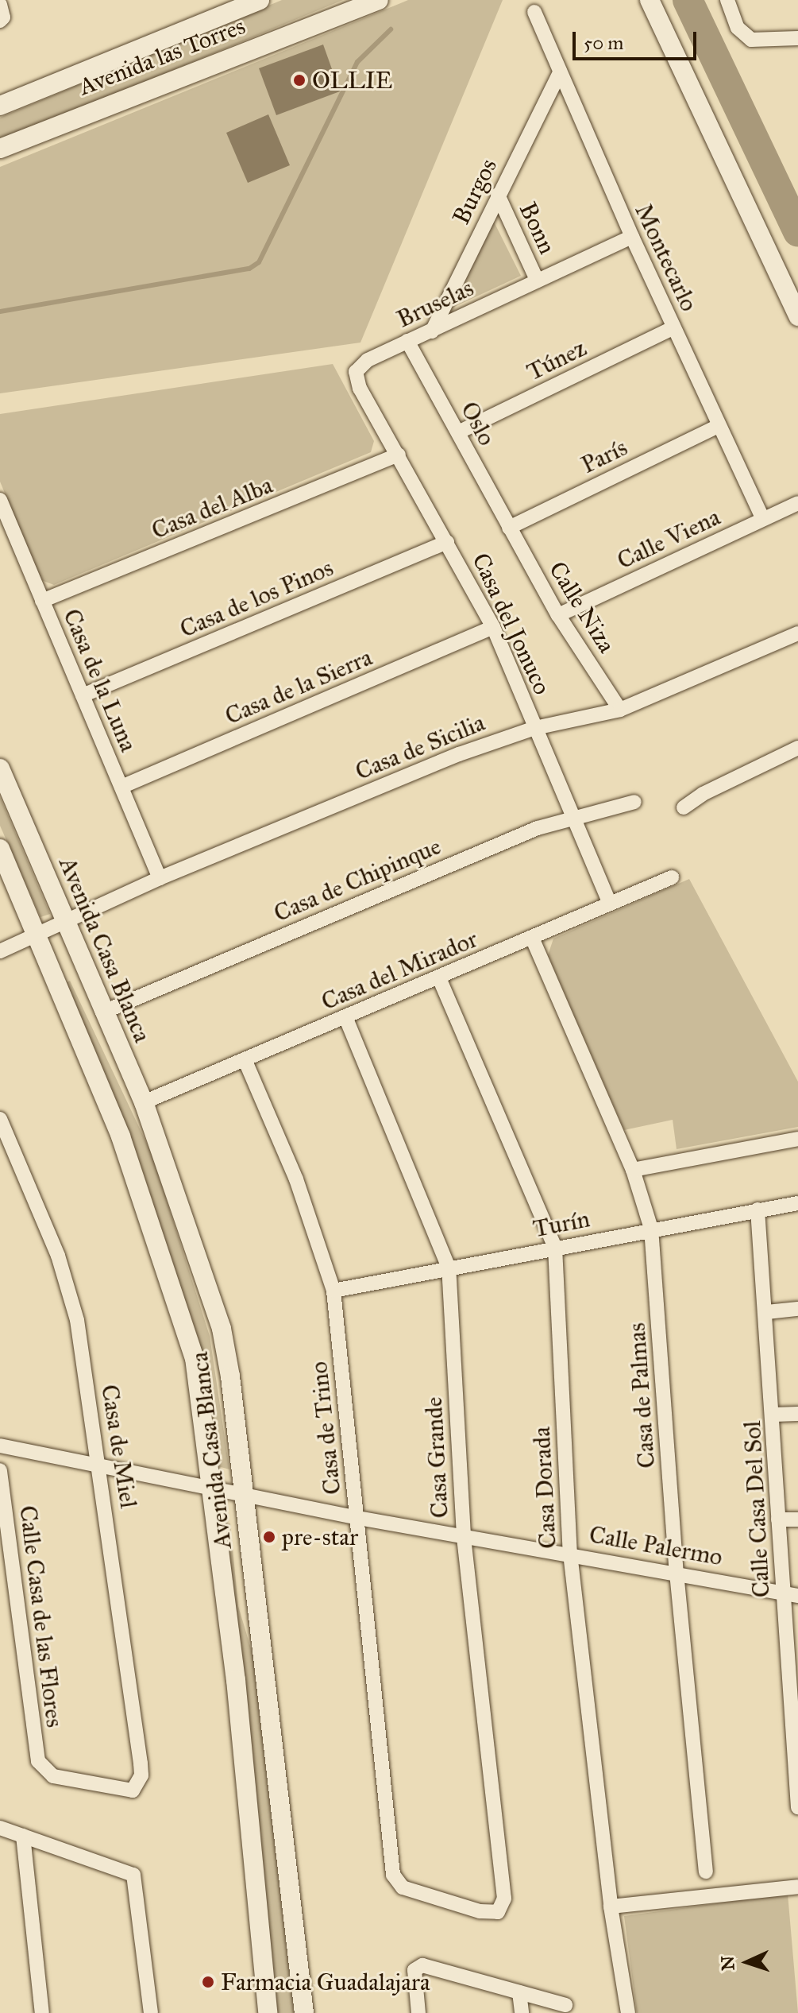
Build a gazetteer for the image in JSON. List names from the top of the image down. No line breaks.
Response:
{"streets":{"street":["Avenida las Torres","Burgos","Bonn","Montecarlo","Bruselas","Túnez","Oslo","París","Casa del Alba","Calle Viena","Casa de los Pinos","Calle Niza","Casa del Jonuco","Casa de la Luna","Casa de la Sierra","Casa de Sicilia","Casa de Chipinque","Avenida Casa Blanca","Casa del Mirador","Turín","Casa de Palmas","Casa de Trino","Casa de Miel","Casa Grande","Casa Dorada","Calle Casa Del Sol","Calle Palermo","Calle Casa de las Flores"]},"crossings":[["Burgos","Bonn"],["Burgos","Montecarlo"],["Burgos","Bruselas"],["Bonn","Bruselas"],["Montecarlo","Bruselas"],["Montecarlo","Túnez"],["Montecarlo","París"],["Montecarlo","Calle Viena"],["Bruselas","Oslo"],["Bruselas","Casa del Jonuco"],["Túnez","Oslo"],["Oslo","París"],["Oslo","Calle Niza"],["París","Calle Niza"],["Casa del Alba","Casa del Jonuco"],["Casa del Alba","Casa de la Luna"],["Calle Viena","Calle Niza"],["Casa de los Pinos","Casa del Jonuco"],["Casa de los Pinos","Casa de la Luna"],["Calle Niza","Casa de Sicilia"],["Casa del Jonuco","Casa de la Sierra"],["Casa del Jonuco","Casa de Sicilia"],["Casa del Jonuco","Casa de Chipinque"],["Casa del Jonuco","Casa del Mirador"],["Casa de la Luna","Casa de la Sierra"],["Casa de la Luna","Casa de Sicilia"],["Casa de Sicilia","Avenida Casa Blanca"],["Casa de Chipinque","Avenida Casa Blanca"],["Avenida Casa Blanca","Casa del Mirador"],["Avenida Casa Blanca","Calle Palermo"],["Casa del Mirador","Casa de Palmas"],["Casa del Mirador","Casa de Trino"],["Casa del Mirador","Casa Grande"],["Casa del Mirador","Casa Dorada"],["Turín","Casa de Palmas"],["Turín","Casa de Trino"],["Turín","Casa Grande"],["Turín","Casa Dorada"],["Turín","Calle Casa Del Sol"],["Casa de Palmas","Calle Palermo"],["Casa de Trino","Casa Grande"],["Casa de Trino","Calle Palermo"],["Casa de Miel","Calle Palermo"],["Casa de Miel","Calle Casa de las Flores"],["Casa Grande","Calle Palermo"],["Casa Dorada","Calle Palermo"],["Calle Casa Del Sol","Calle Palermo"]],"places":["OLLIE","pre-star","Farmacia Guadalajara"],"scale_bar":"50 m","north":"left"}
